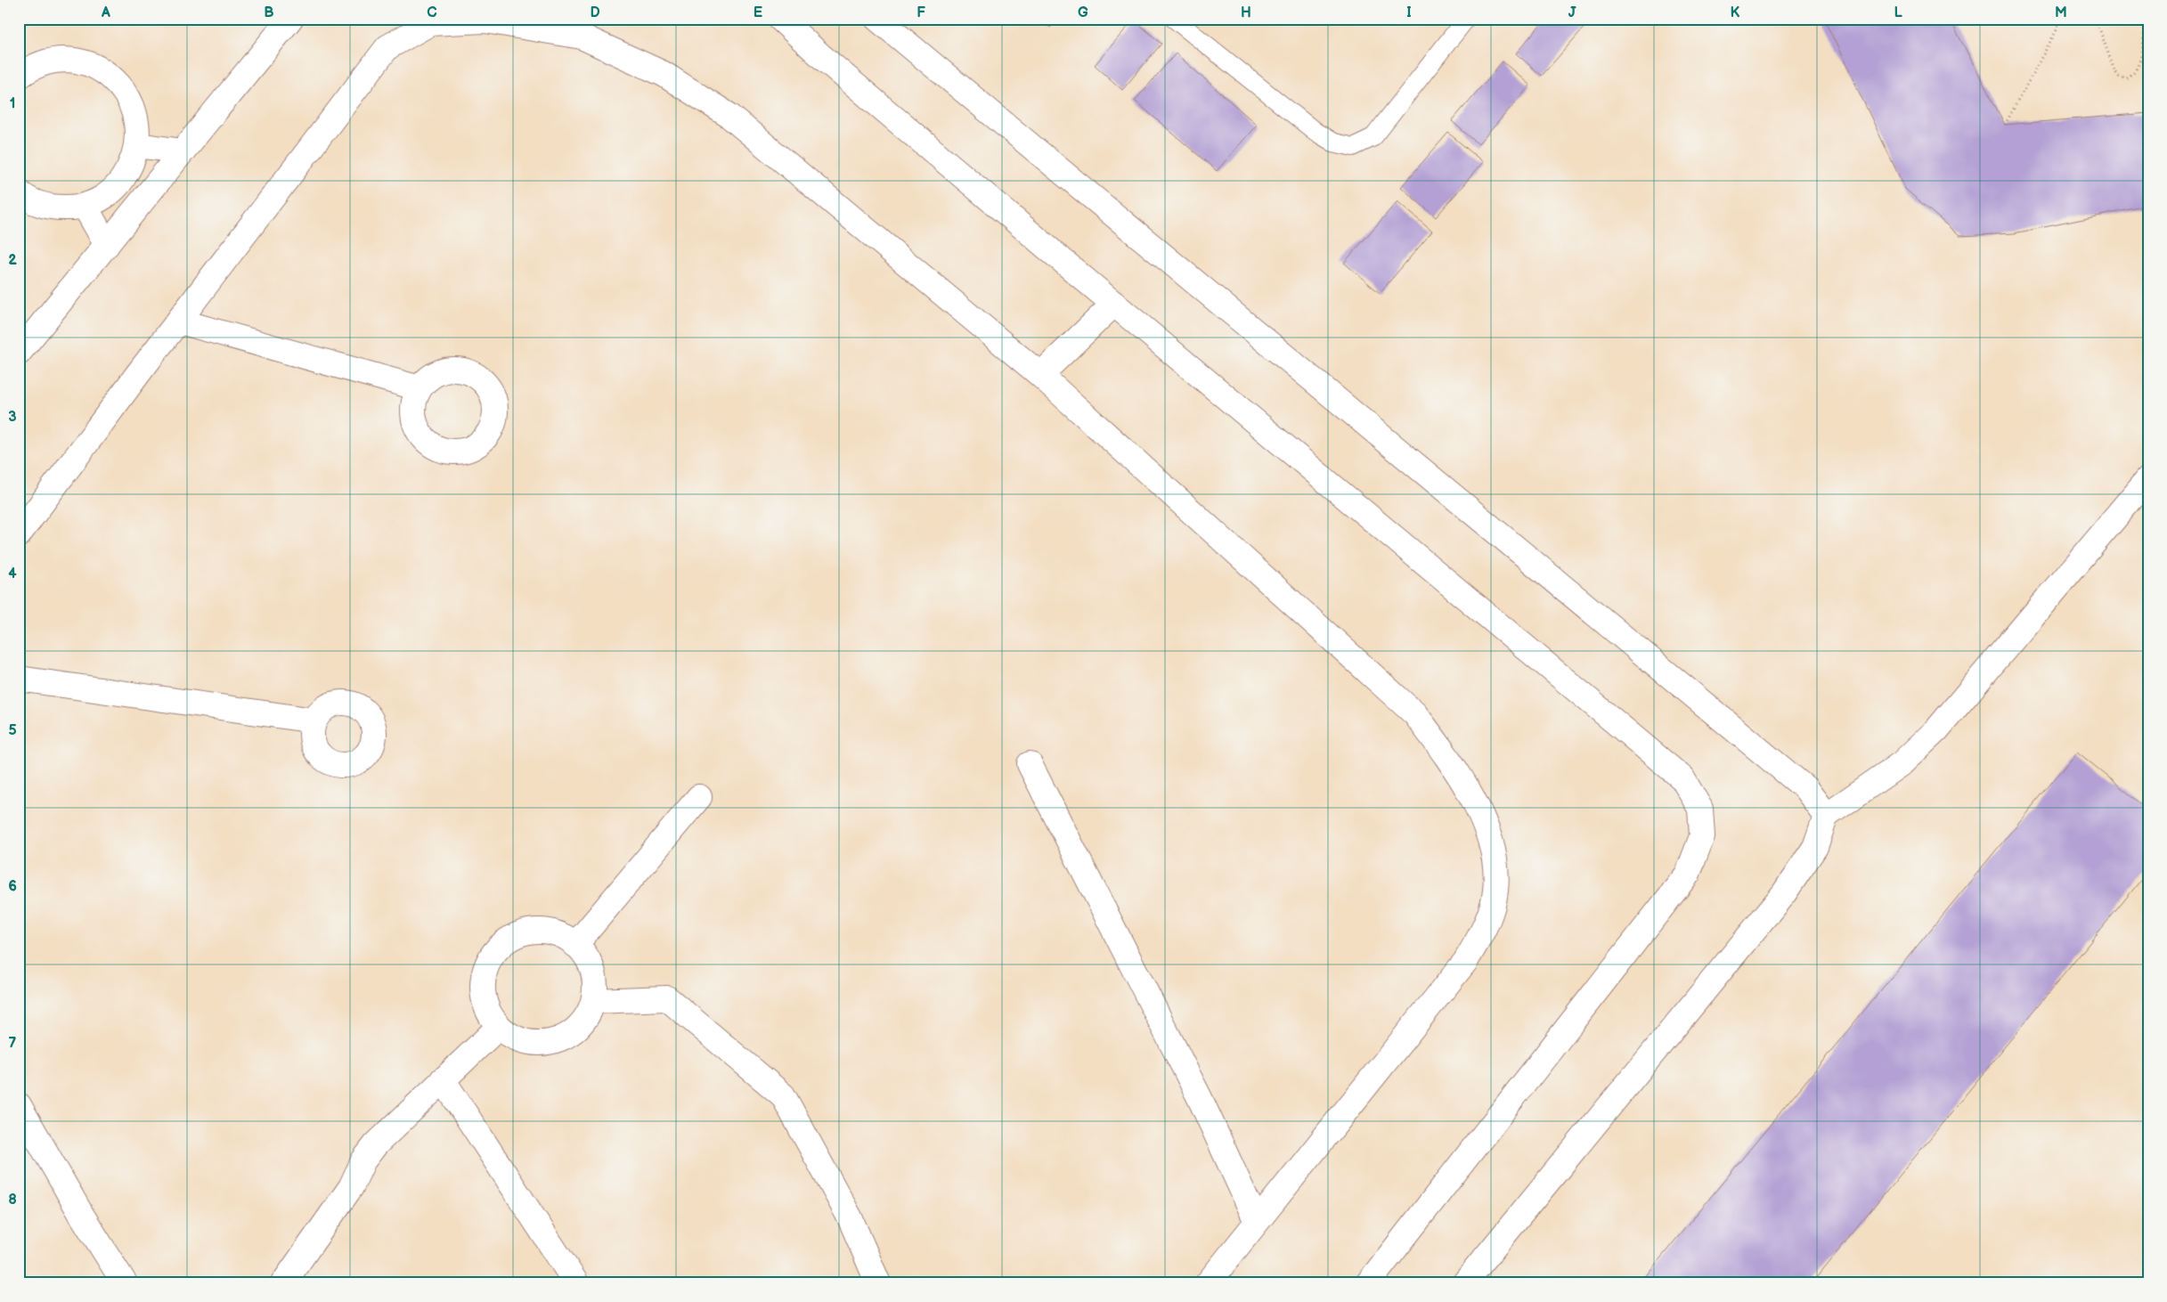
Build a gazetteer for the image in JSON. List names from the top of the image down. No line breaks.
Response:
{"grid":{"columns":["A","B","C","D","E","F","G","H","I","J","K","L","M"],"rows":["1","2","3","4","5","6","7","8"]}}
